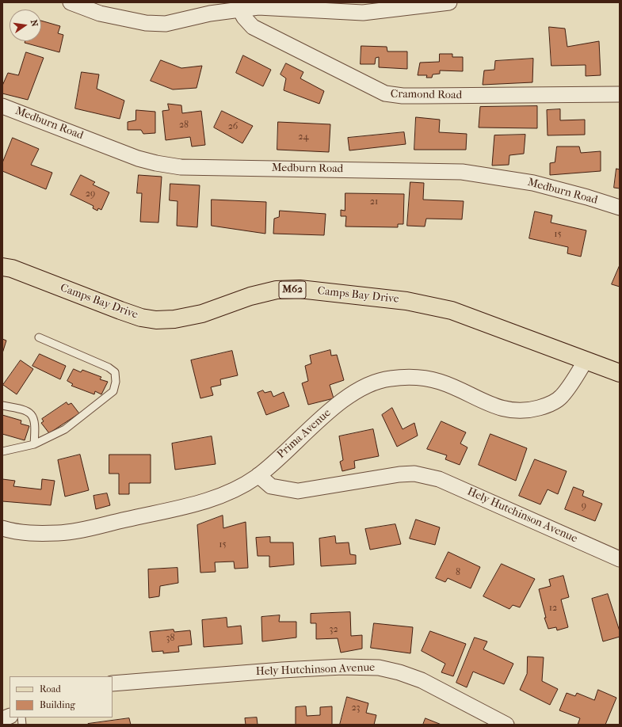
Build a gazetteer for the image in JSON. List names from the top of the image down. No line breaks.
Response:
{"streets":{"main road":["M62","Camps Bay Drive"],"street":["Cramond Road","Medburn Road","Prima Avenue","Hely Hutchinson Avenue"]},"crossings":[["Camps Bay Drive","Prima Avenue"],["Prima Avenue","Hely Hutchinson Avenue"]],"house_numbers":["28","26","24","29","21","15","9","15","8","12","32","38","23"],"legend":["Road","Building"],"north":"right"}
